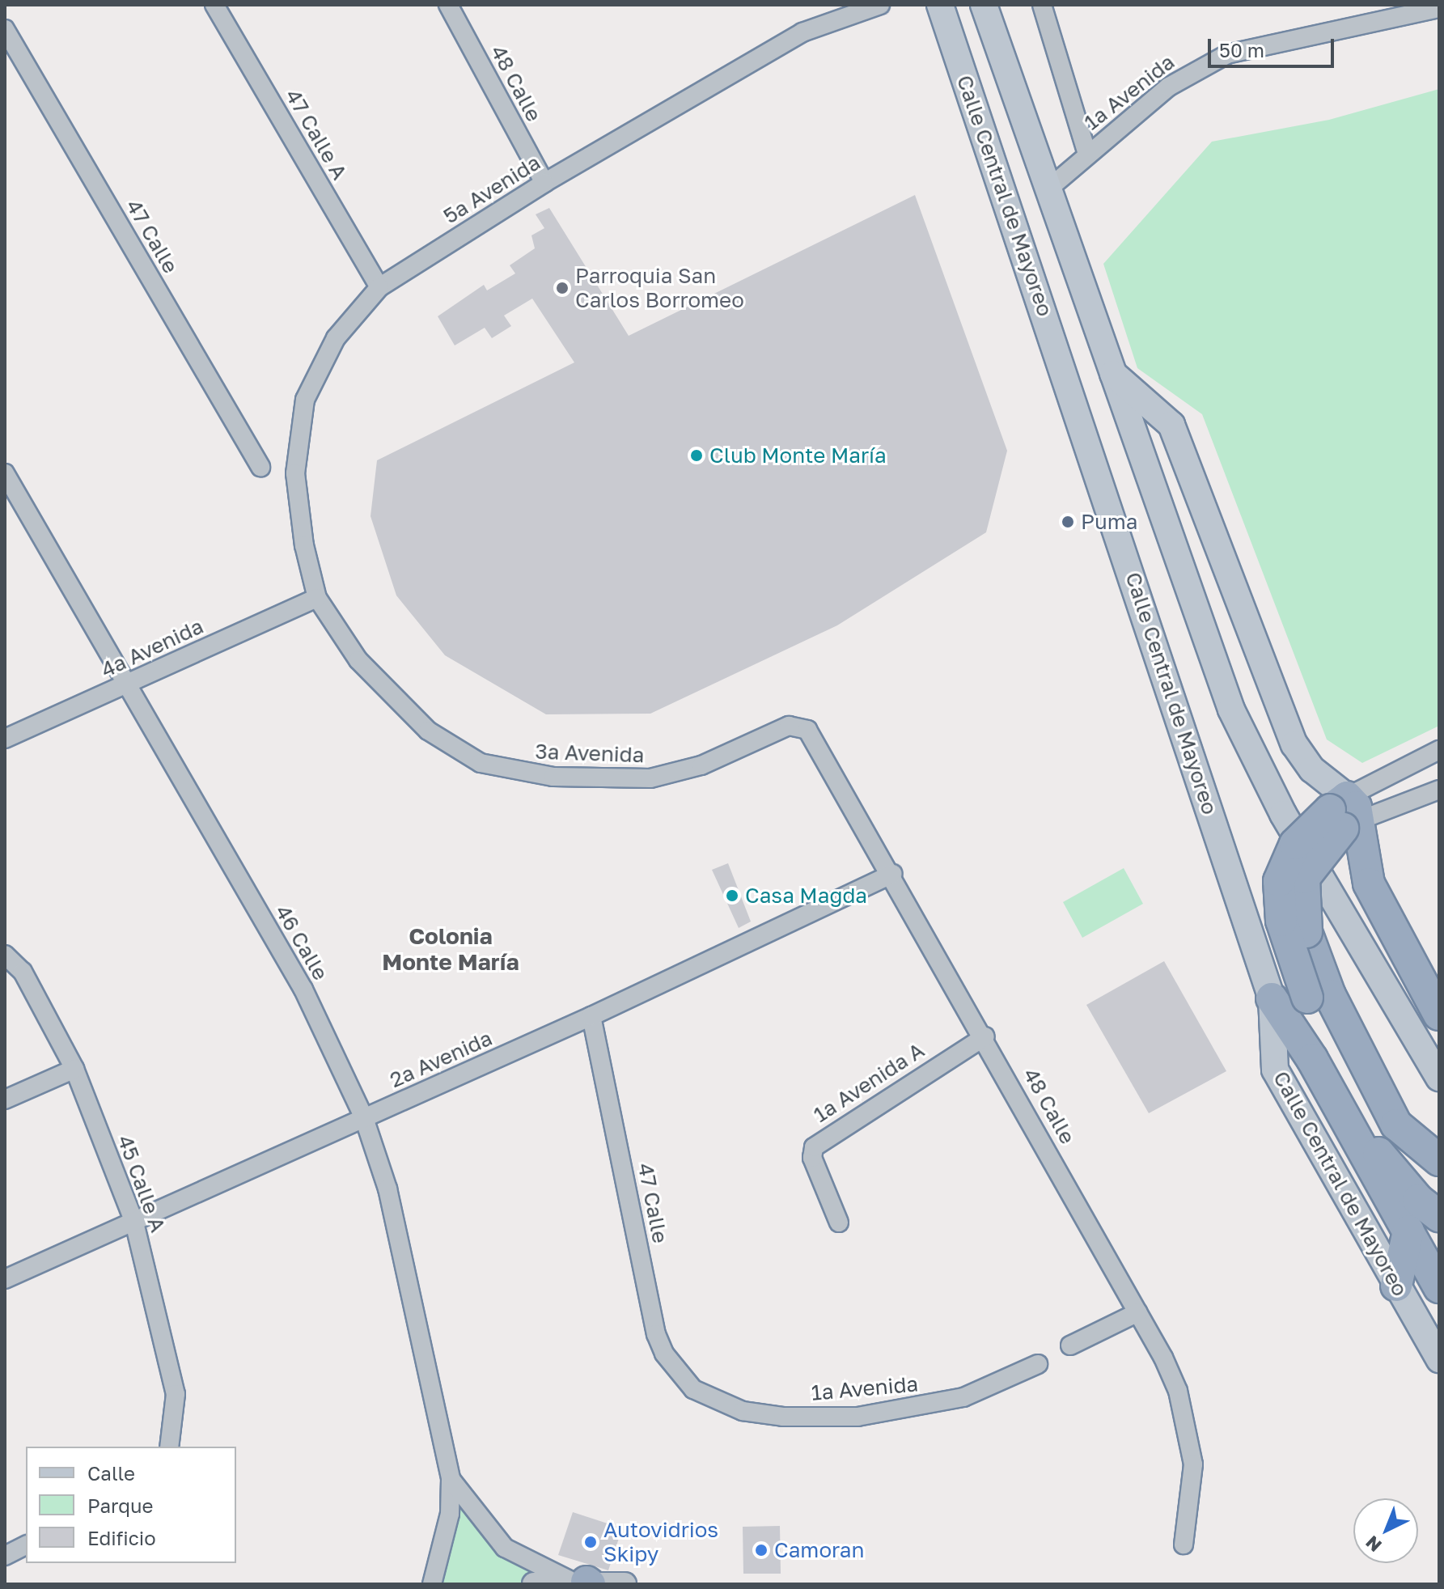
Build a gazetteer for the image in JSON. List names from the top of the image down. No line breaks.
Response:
{"streets":{"main road":["Calle Central de Mayoreo"],"street":["48 Calle","1a Avenida","47 Calle A","5a Avenida","47 Calle","4a Avenida","3a Avenida","46 Calle","2a Avenida","1a Avenida A","45 Calle A"]},"crossings":[["48 Calle","5a Avenida"],["48 Calle","3a Avenida"],["48 Calle","2a Avenida"],["48 Calle","1a Avenida A"],["1a Avenida","Calle Central de Mayoreo"],["1a Avenida","47 Calle"],["47 Calle A","5a Avenida"],["5a Avenida","4a Avenida"],["5a Avenida","3a Avenida"],["47 Calle","2a Avenida"],["4a Avenida","3a Avenida"],["4a Avenida","46 Calle"],["46 Calle","2a Avenida"],["2a Avenida","45 Calle A"]],"districts":["Colonia Monte María"],"places":["Parroquia San Carlos Borromeo","Club Monte María","Puma","Casa Magda","Autovidrios Skipy","Camoran"],"legend":["Calle","Parque","Edificio"],"scale_bar":"50 m","north":"bottom left"}
